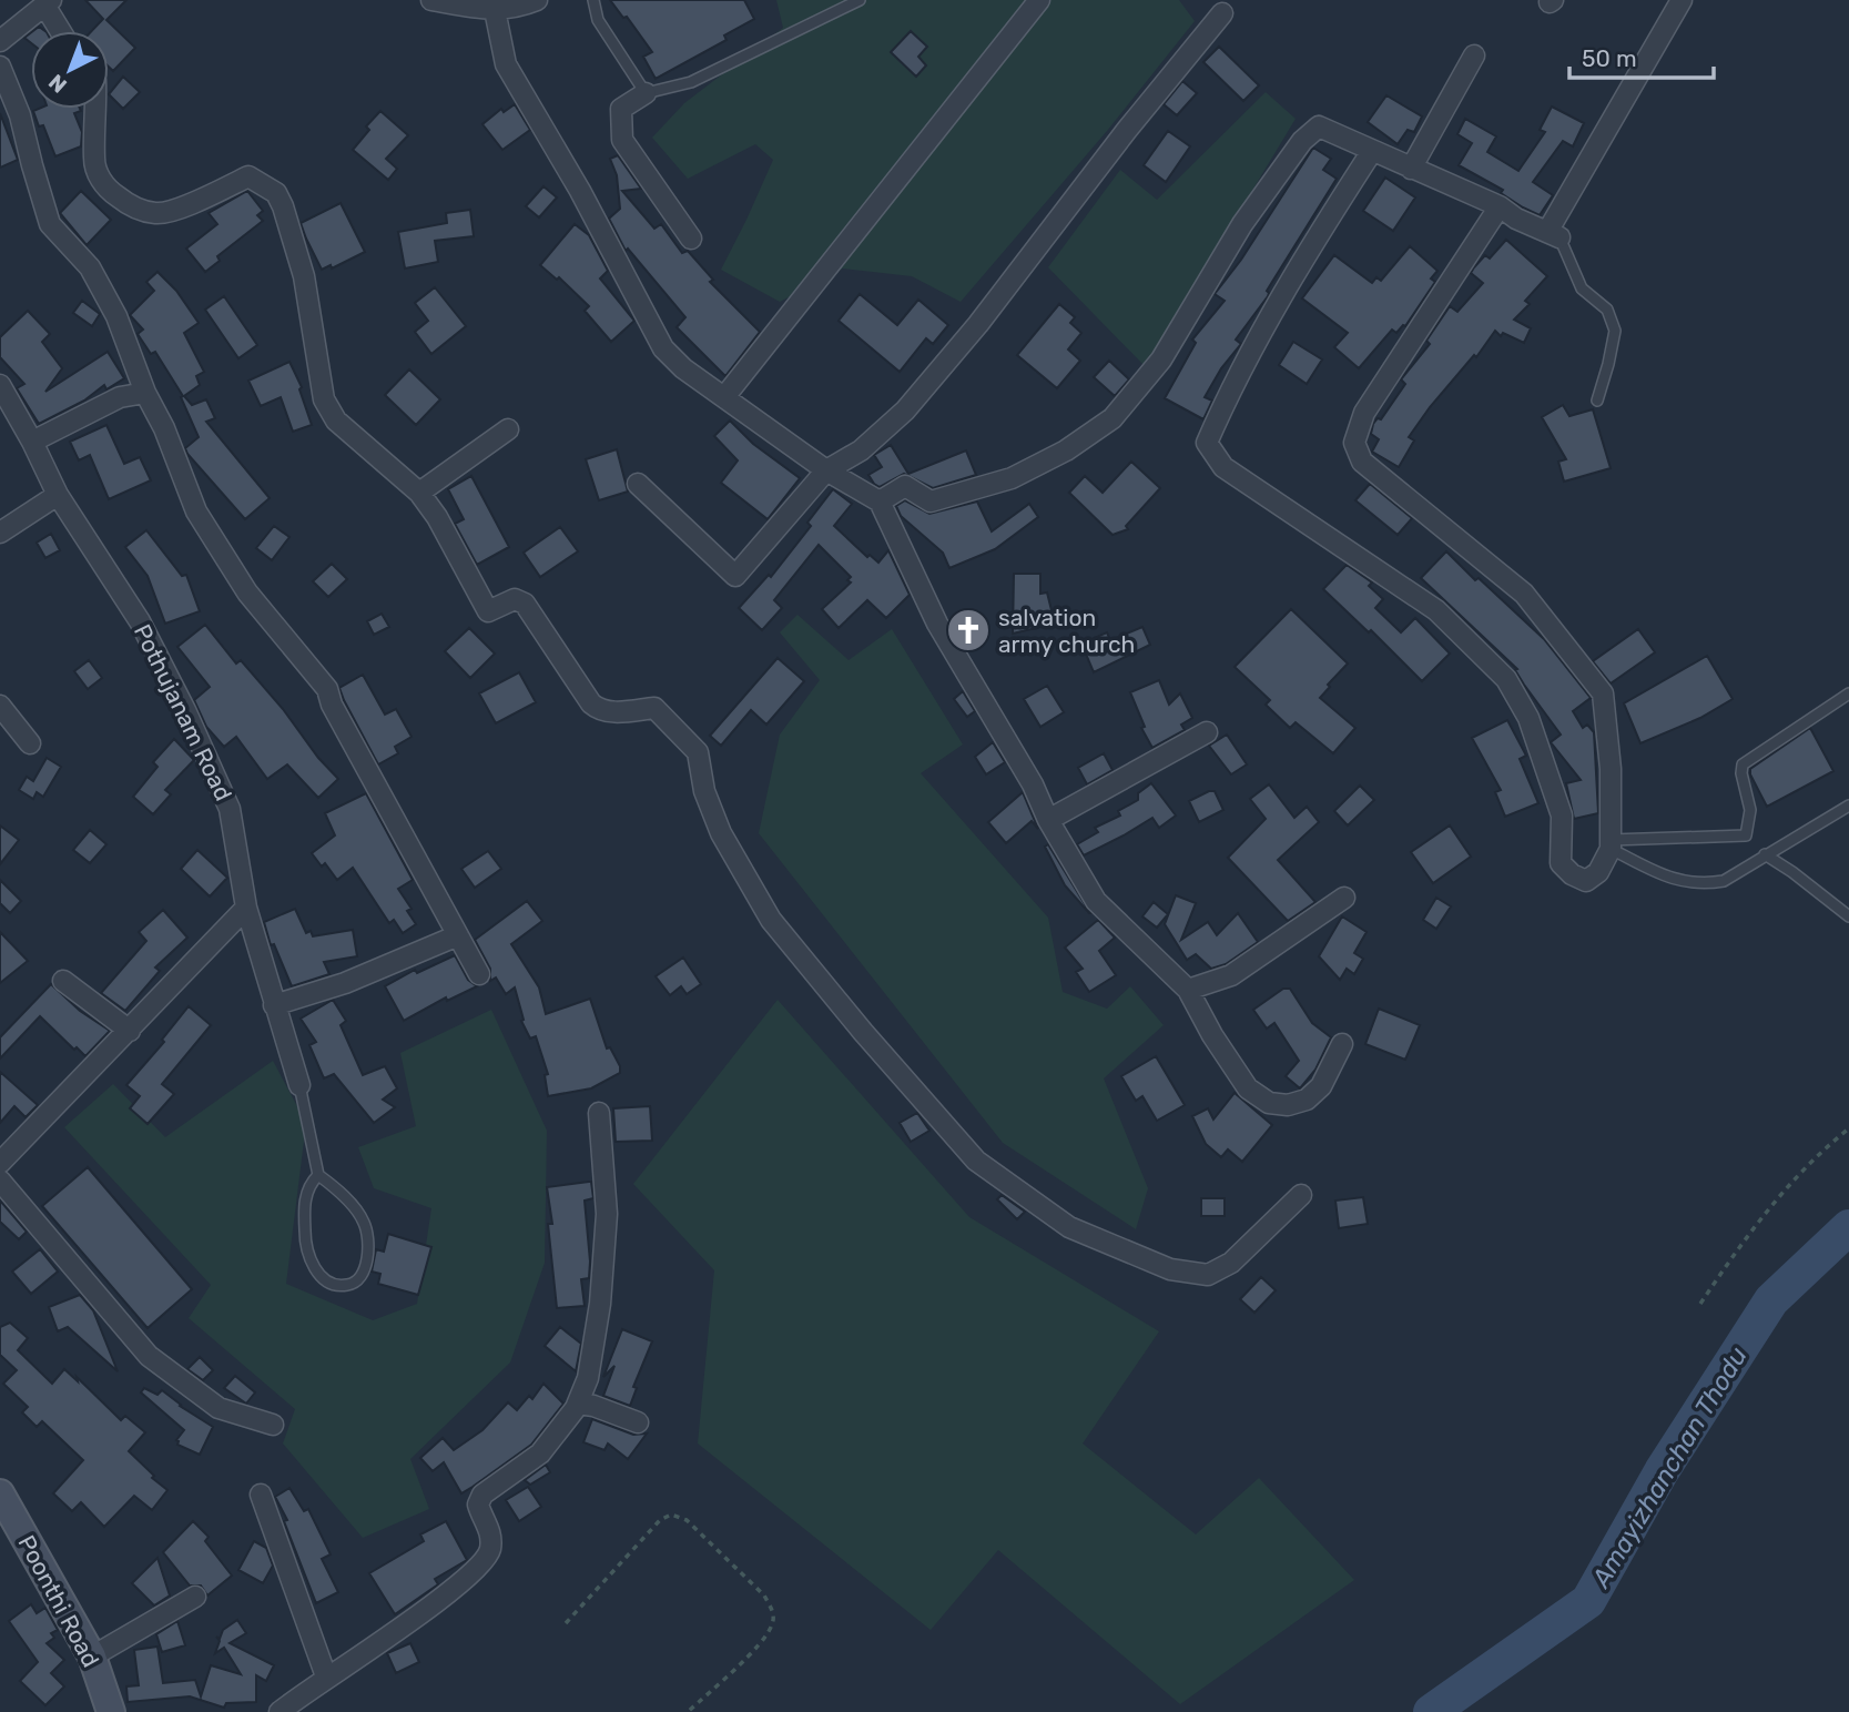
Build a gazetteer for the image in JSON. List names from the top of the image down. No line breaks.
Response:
{"streets":{"main road":["Poonthi Road"],"street":["Pothujanam Road"]},"water":["Amayizhanchan Thodu"],"places":{"church":["salvation army church"]},"scale_bar":"50 m","north":"bottom left"}
